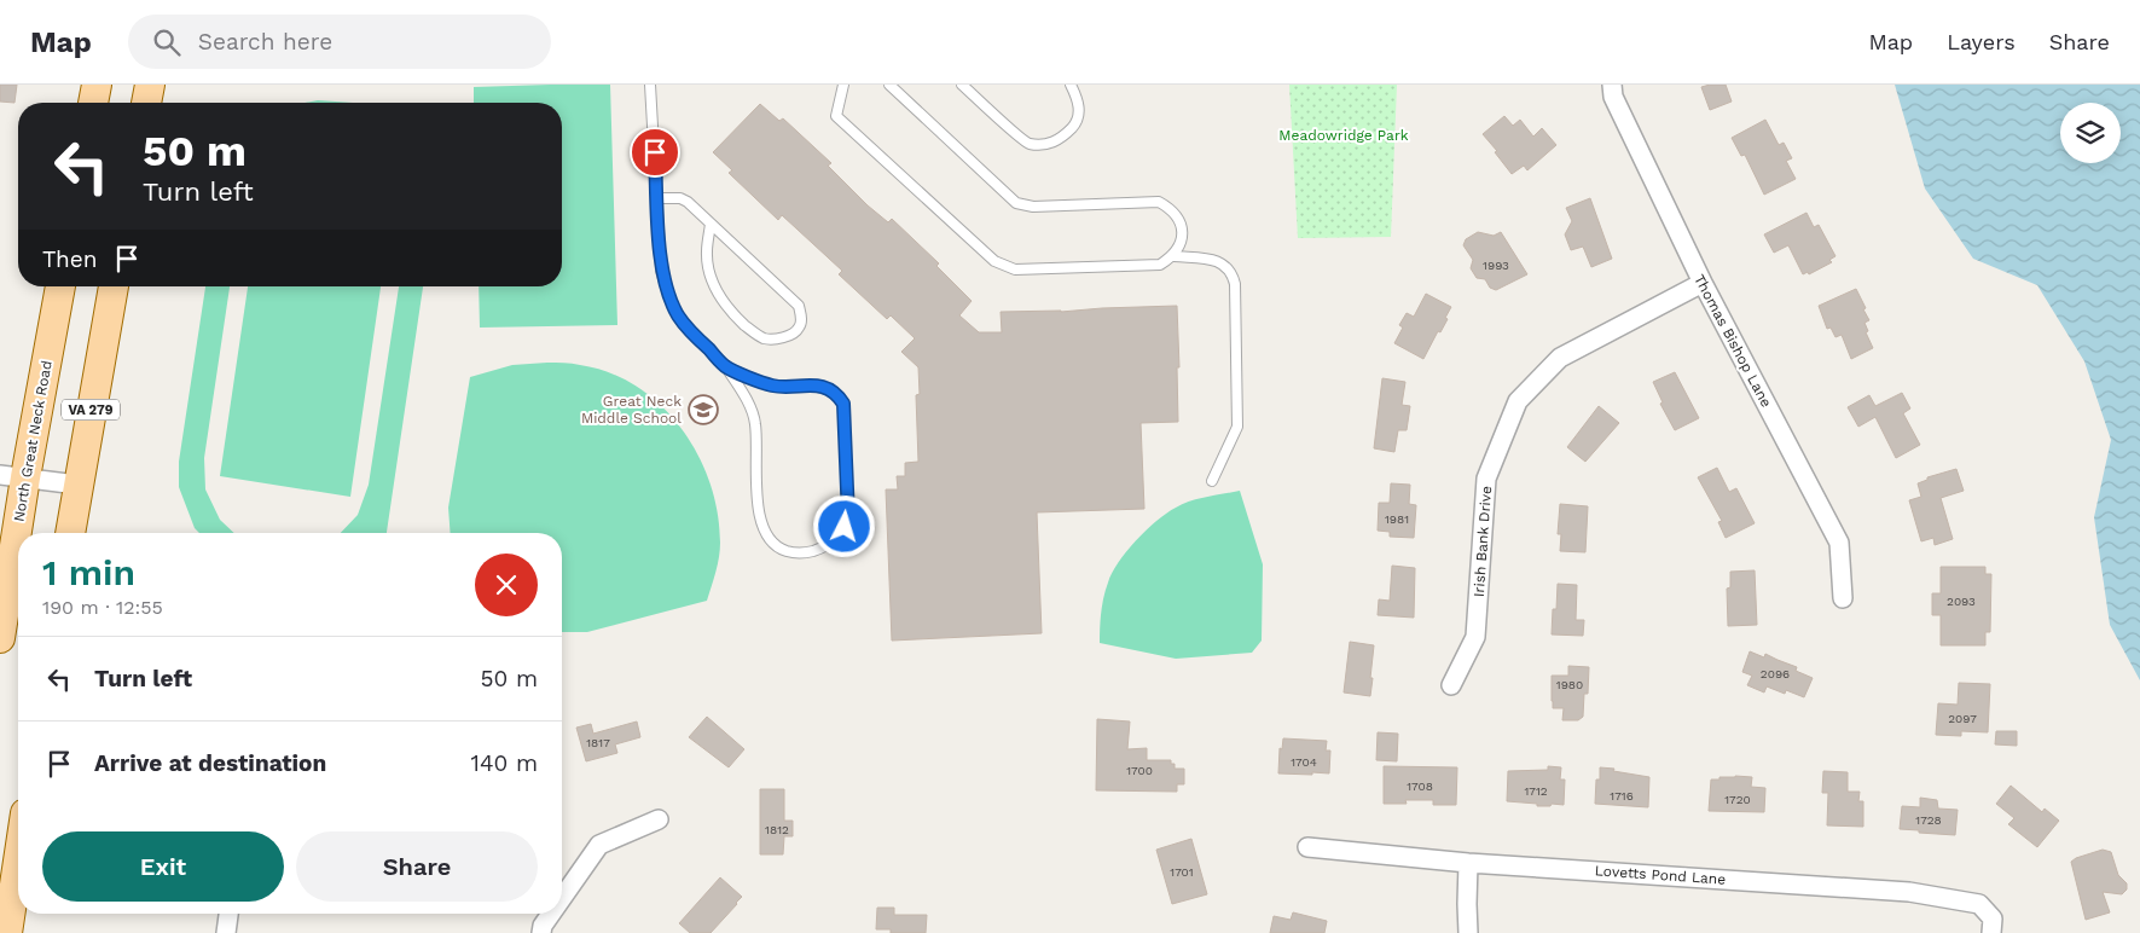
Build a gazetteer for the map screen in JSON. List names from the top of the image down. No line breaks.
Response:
{"streets":{"main road":["VA 279","North Great Neck Road"],"street":["Thomas Bishop Lane","Irish Bank Drive","Lovetts Pond Lane"]},"crossings":[["Thomas Bishop Lane","Irish Bank Drive"]],"parks":["Meadowridge Park"],"places":{"school or university":["Great Neck Middle School"]},"house_numbers":["1993","1981","2093","2096","1980","2097","1817","1704","1700","1708","1712","1716","1720","1728","1812","1701"],"page":{"header":"Map","search":"Search here","nav":["Map","Layers","Share"],"turn":["50 m","Turn left"],"then":"Then","heading":["1 min","190 m · 12:55"],"list":[{"name":"Turn left","value":"50 m"},{"name":"Arrive at destination","value":"140 m"}],"buttons":["Exit","Share"]}}
